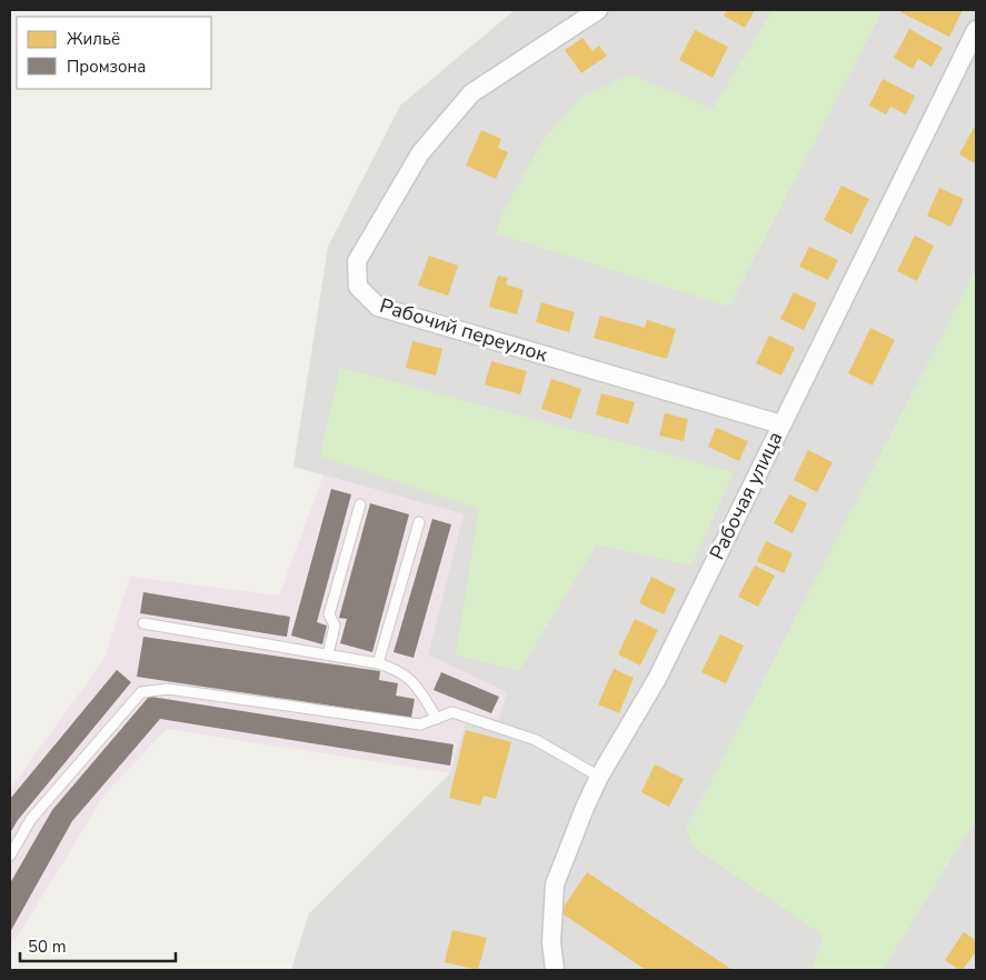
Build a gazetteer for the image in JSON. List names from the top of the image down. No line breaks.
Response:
{"streets":{"street":["Рабочий переулок","Рабочая улица"]},"crossings":[["Рабочий переулок","Рабочая улица"]],"legend":["Жильё","Промзона"],"scale_bar":"50 m"}
